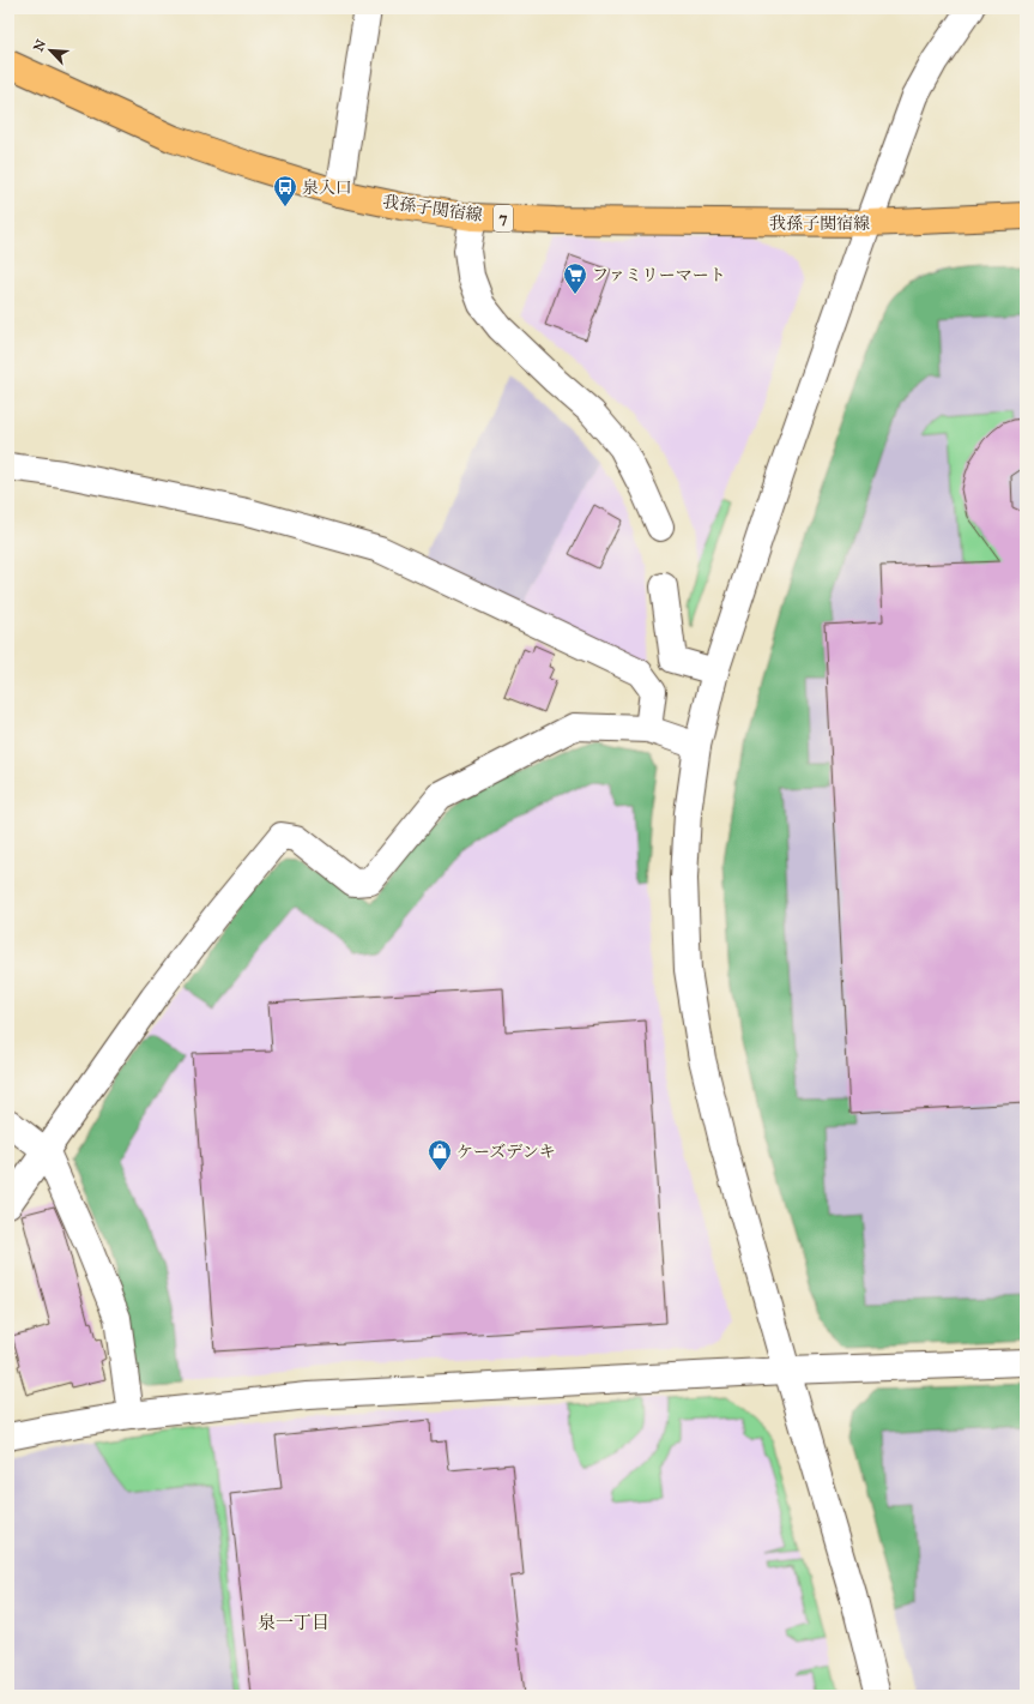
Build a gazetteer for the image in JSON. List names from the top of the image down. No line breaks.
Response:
{"streets":{"main road":["我孫子関宿線","7"]},"districts":["泉一丁目"],"places":{"bus stop":["泉入口"],"supermarket":["ファミリーマート"],"shop":["ケーズデンキ"]},"north":"top left"}
